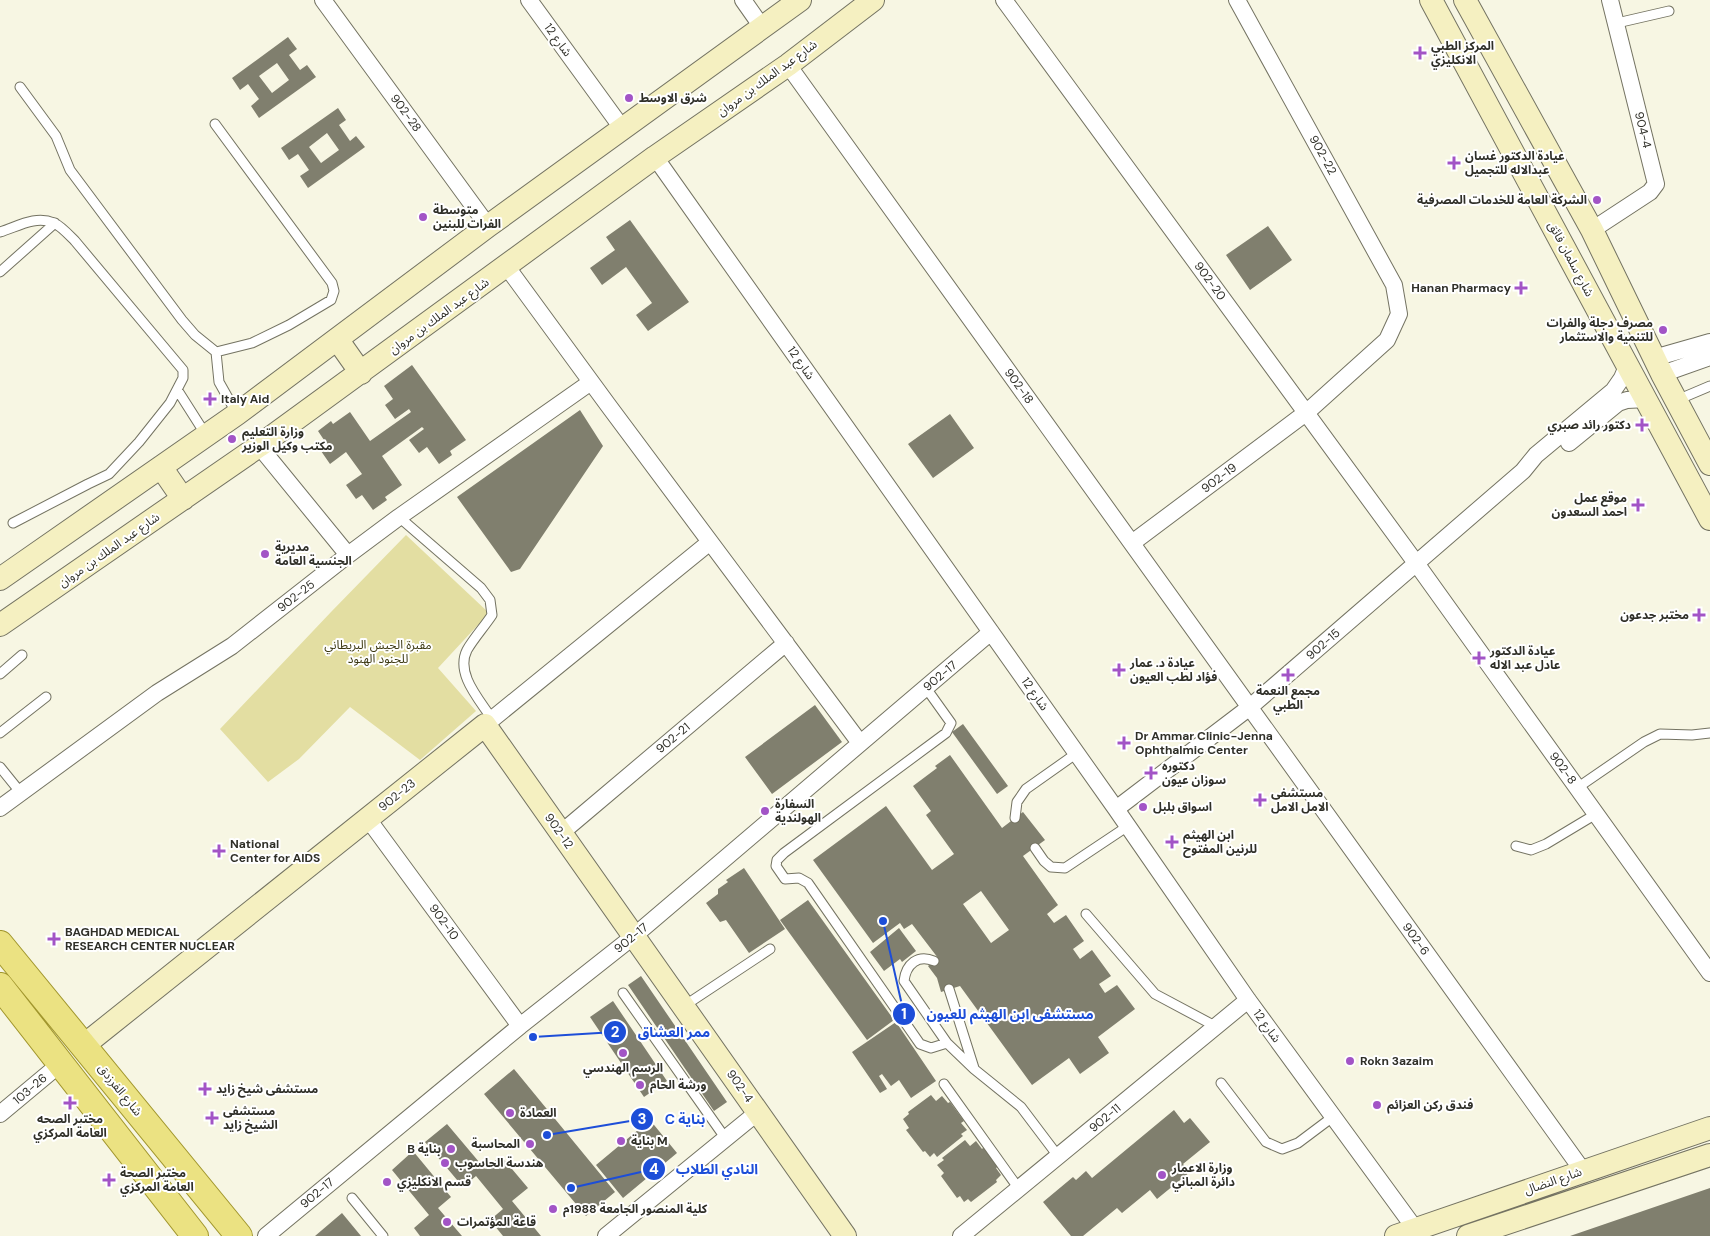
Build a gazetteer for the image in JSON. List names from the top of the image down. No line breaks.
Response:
{"streets":{"main road":["شارع الفرزدق"],"street":["شارع 12","شارع عبد الملك بن مروان","902-28","904-4","902-22","شارع سلمان فائق","902-20","902-18","902-19","902-25","902-15","902-17","902-21","902-8","902-23","902-12","902-10","902-6","902-4","103-26","902-11","شارع النضال"]},"crossings":[["شارع 12","شارع عبد الملك بن مروان"],["شارع 12","902-15"],["شارع 12","902-17"],["شارع 12","902-11"],["شارع 12","شارع النضال"],["شارع عبد الملك بن مروان","902-18"],["902-22","902-19"],["شارع سلمان فائق","902-15"],["902-20","902-19"],["902-20","902-15"],["902-20","902-8"],["902-18","902-19"],["902-18","902-15"],["902-18","902-6"],["902-15","902-8"],["902-15","902-6"],["902-17","902-12"],["902-17","902-10"],["902-17","902-4"],["902-21","902-12"],["902-23","902-12"],["902-23","902-10"],["902-23","شارع الفرزدق"],["902-12","902-4"],["902-6","شارع النضال"]],"parks":["مقبرة الجيش البريطاني للجنود الهنود"],"places":{"health":["المركز الطبي الانكليزي","عيادة الدكتور غسان عبدالاله للتجميل","Hanan Pharmacy","Italy Aid","دكتور رائد صبري","موقع عمل احمد السعدون","مختبر جدعون","عيادة الدكتور عادل عبد الاله","عيادة د. عمار فؤاد لطب العيون","مجمع النعمة الطبي","Dr Ammar Clinic-Jenna Ophthalmic Center","دكتوره سوزان عيون","مستشفى الامل الامل","ابن الهيثم للرنين المفتوح","National Center for AIDS","BAGHDAD MEDICAL RESEARCH CENTER NUCLEAR","مستشفى شيخ زايد","مختبر الصحه العامة المركزي","مستشفى الشيخ زايد","مختبر الصحة العامة المركزي"],"other":["شرق الاوسط","الشركة العامة للخدمات المصرفية","متوسطة الفرات للبنين","مصرف دجلة والفرات للتنمية والاستثمار","وزارة التعليم مكتب وكيل الوزير","مديرية الجنسية العامة","اسواق بلبل","السفارة الهولندية","مستشفى ابن الهيثم للعيون","ممر العشاق","الرسم الهندسي","Rokn 3azaim","ورشة الحام","فندق ركن العزائم","العمادة","C بناية","بناية M","المحاسبة","B بناية","هندسة الحاسوب","وزارة الاعمار دائرة المباني","قسم الانكليزي","النادي الطلاب","كلية المنصور الجامعة 1988م","قاعة المؤتمرات"]}}
